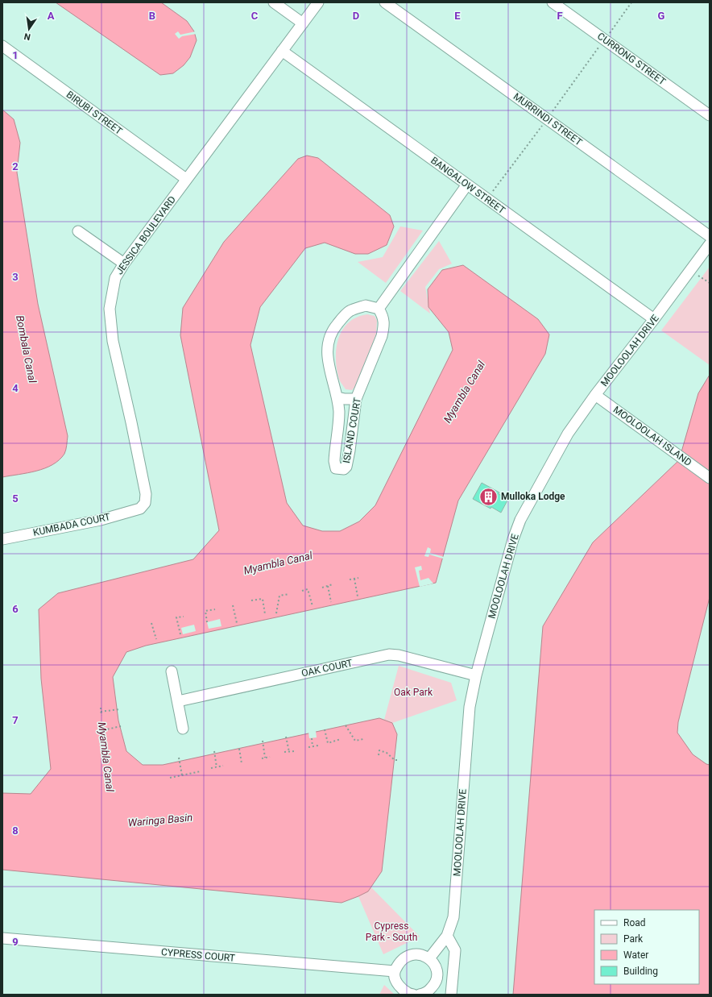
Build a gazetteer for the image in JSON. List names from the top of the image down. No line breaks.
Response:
{"streets":{"street":["CURRONG STREET","BIRUBI STREET","MURRINDI STREET","BANGALOW STREET","JESSICA BOULEVARD","MOOLOOLAH DRIVE","ISLAND COURT","MOOLOOLAH ISLAND","KUMBADA COURT","OAK COURT","CYPRESS COURT"]},"crossings":[["BIRUBI STREET","JESSICA BOULEVARD"],["BANGALOW STREET","JESSICA BOULEVARD"],["BANGALOW STREET","MOOLOOLAH DRIVE"],["JESSICA BOULEVARD","KUMBADA COURT"],["MOOLOOLAH DRIVE","MOOLOOLAH ISLAND"],["MOOLOOLAH DRIVE","OAK COURT"],["MOOLOOLAH DRIVE","CYPRESS COURT"]],"water":["Bombala Canal","Myambla Canal","Waringa Basin"],"parks":["Oak Park","Cypress Park - South"],"places":{"building":["Mulloka Lodge"]},"legend":["Road","Park","Water","Building"],"north":"bottom","grid":{"columns":["A","B","C","D","E","F","G"],"rows":["1","2","3","4","5","6","7","8","9"]}}
